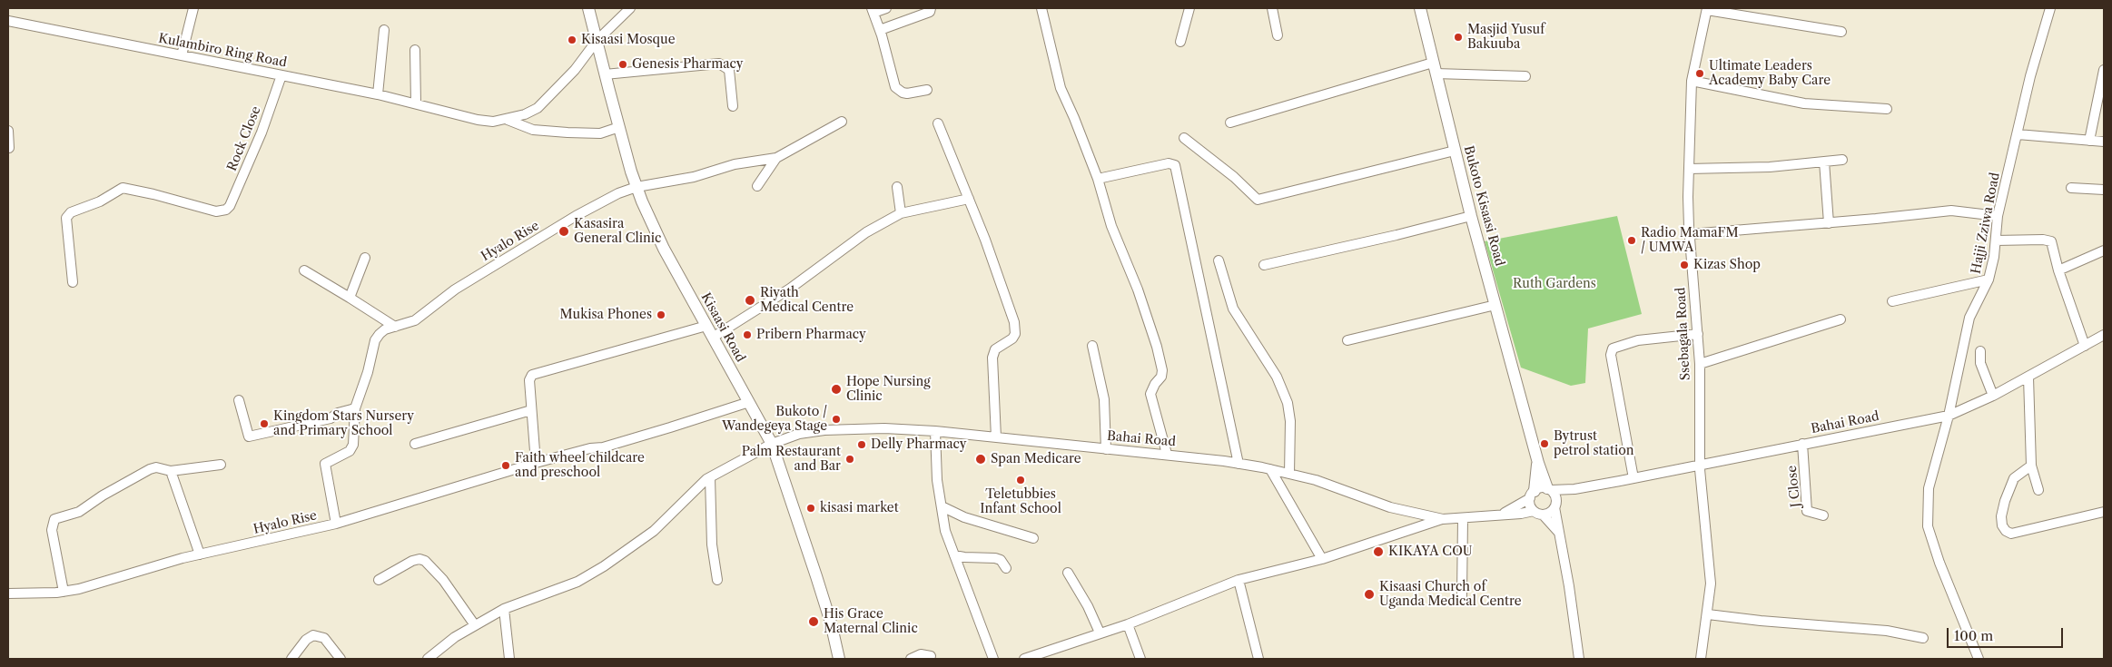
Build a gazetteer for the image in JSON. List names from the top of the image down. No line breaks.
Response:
{"streets":{"main road":["Bukoto Kisaasi Road","Kisaasi Road"],"street":["Kulambiro Ring Road","Rock Close","Hajji Zziwa Road","Hyalo Rise","Ssebagala Road","Bahai Road","J Close"]},"crossings":[["Kulambiro Ring Road","Rock Close"],["Bukoto Kisaasi Road","Bahai Road"],["Hajji Zziwa Road","Bahai Road"],["Hyalo Rise","Kisaasi Road"],["Kisaasi Road","Bahai Road"],["Ssebagala Road","Bahai Road"],["Bahai Road","J Close"]],"parks":["Ruth Gardens"],"places":["Masjid Yusuf Bakuuba","Kisaasi Mosque","Genesis Pharmacy","Ultimate Leaders Academy Baby Care","Kasasira General Clinic","Radio MamaFM / UMWA","Kizas Shop","Riyath Medical Centre","Mukisa Phones","Pribern Pharmacy","Hope Nursing Clinic","Bukoto / Wandegeya Stage","Kingdom Stars Nursery and Primary School","Bytrust petrol station","Delly Pharmacy","Palm Restaurant and Bar","Span Medicare","Faith wheel childcare and preschool","Teletubbies Infant School","kisasi market","KIKAYA COU","Kisaasi Church of Uganda Medical Centre","His Grace Maternal Clinic"],"scale_bar":"100 m"}
